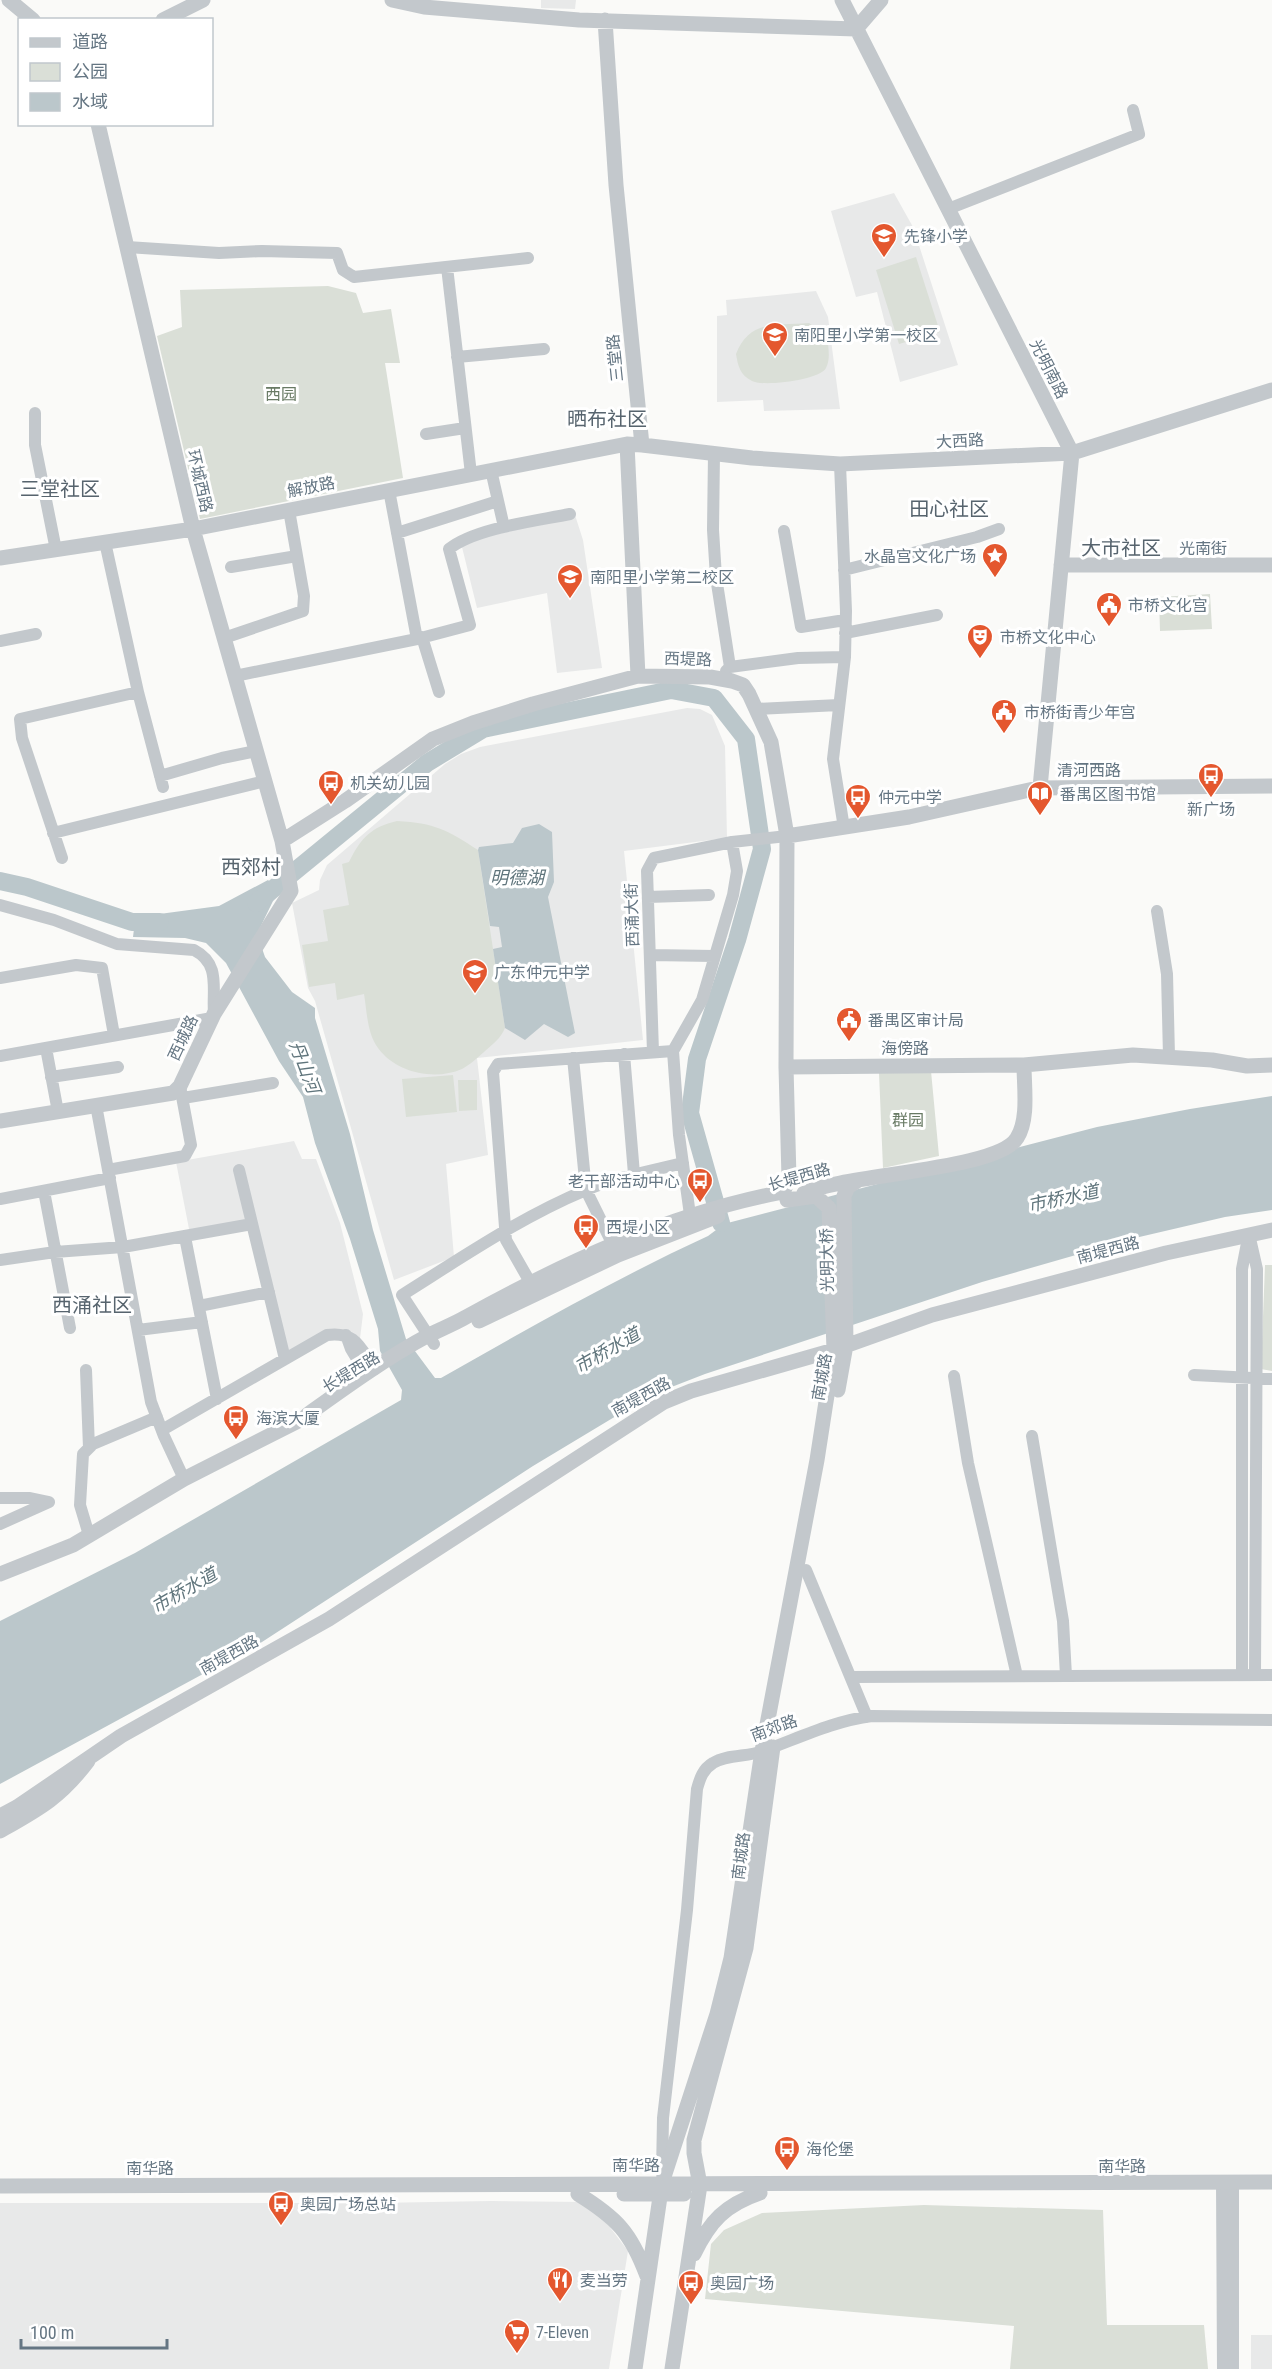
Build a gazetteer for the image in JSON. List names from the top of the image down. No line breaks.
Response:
{"streets":{"street":["三堂路","光明南路","大西路","环城西路","解放路","光南街","西堤路","清河西路","西涌大街","西城路","海傍路","长堤西路","南堤西路","光明大桥","南城路","南郊路","南华路"]},"crossings":[["三堂路","大西路"],["三堂路","解放路"],["三堂路","西堤路"],["光明南路","大西路"],["大西路","解放路"],["环城西路","解放路"],["环城西路","西堤路"],["环城西路","西城路"],["西堤路","清河西路"],["西堤路","西城路"],["西堤路","海傍路"],["西堤路","长堤西路"],["西堤路","光明大桥"],["海傍路","长堤西路"],["长堤西路","光明大桥"],["南堤西路","光明大桥"],["南堤西路","南城路"],["光明大桥","南城路"],["南城路","南郊路"],["南城路","南华路"],["南郊路","南华路"]],"districts":["晒布社区","三堂社区","田心社区","大市社区","西郊村","西涌社区"],"water":["明德湖","丹山河","市桥水道"],"parks":["西园","群园"],"places":{"school or university":["先锋小学","南阳里小学第一校区","南阳里小学第二校区","广东仲元中学"],"place":["水晶宫文化广场"],"public building":["市桥文化宫","市桥街青少年宫","番禺区审计局"],"theatre":["市桥文化中心"],"bus stop":["新广场","机关幼儿园","仲元中学","老干部活动中心","西堤小区","海滨大厦","海伦堡","奥园广场总站","奥园广场"],"library":["番禺区图书馆"],"restaurant":["麦当劳"],"supermarket":["7-Eleven"]},"legend":["道路","公园","水域"],"scale_bar":"100 m"}
